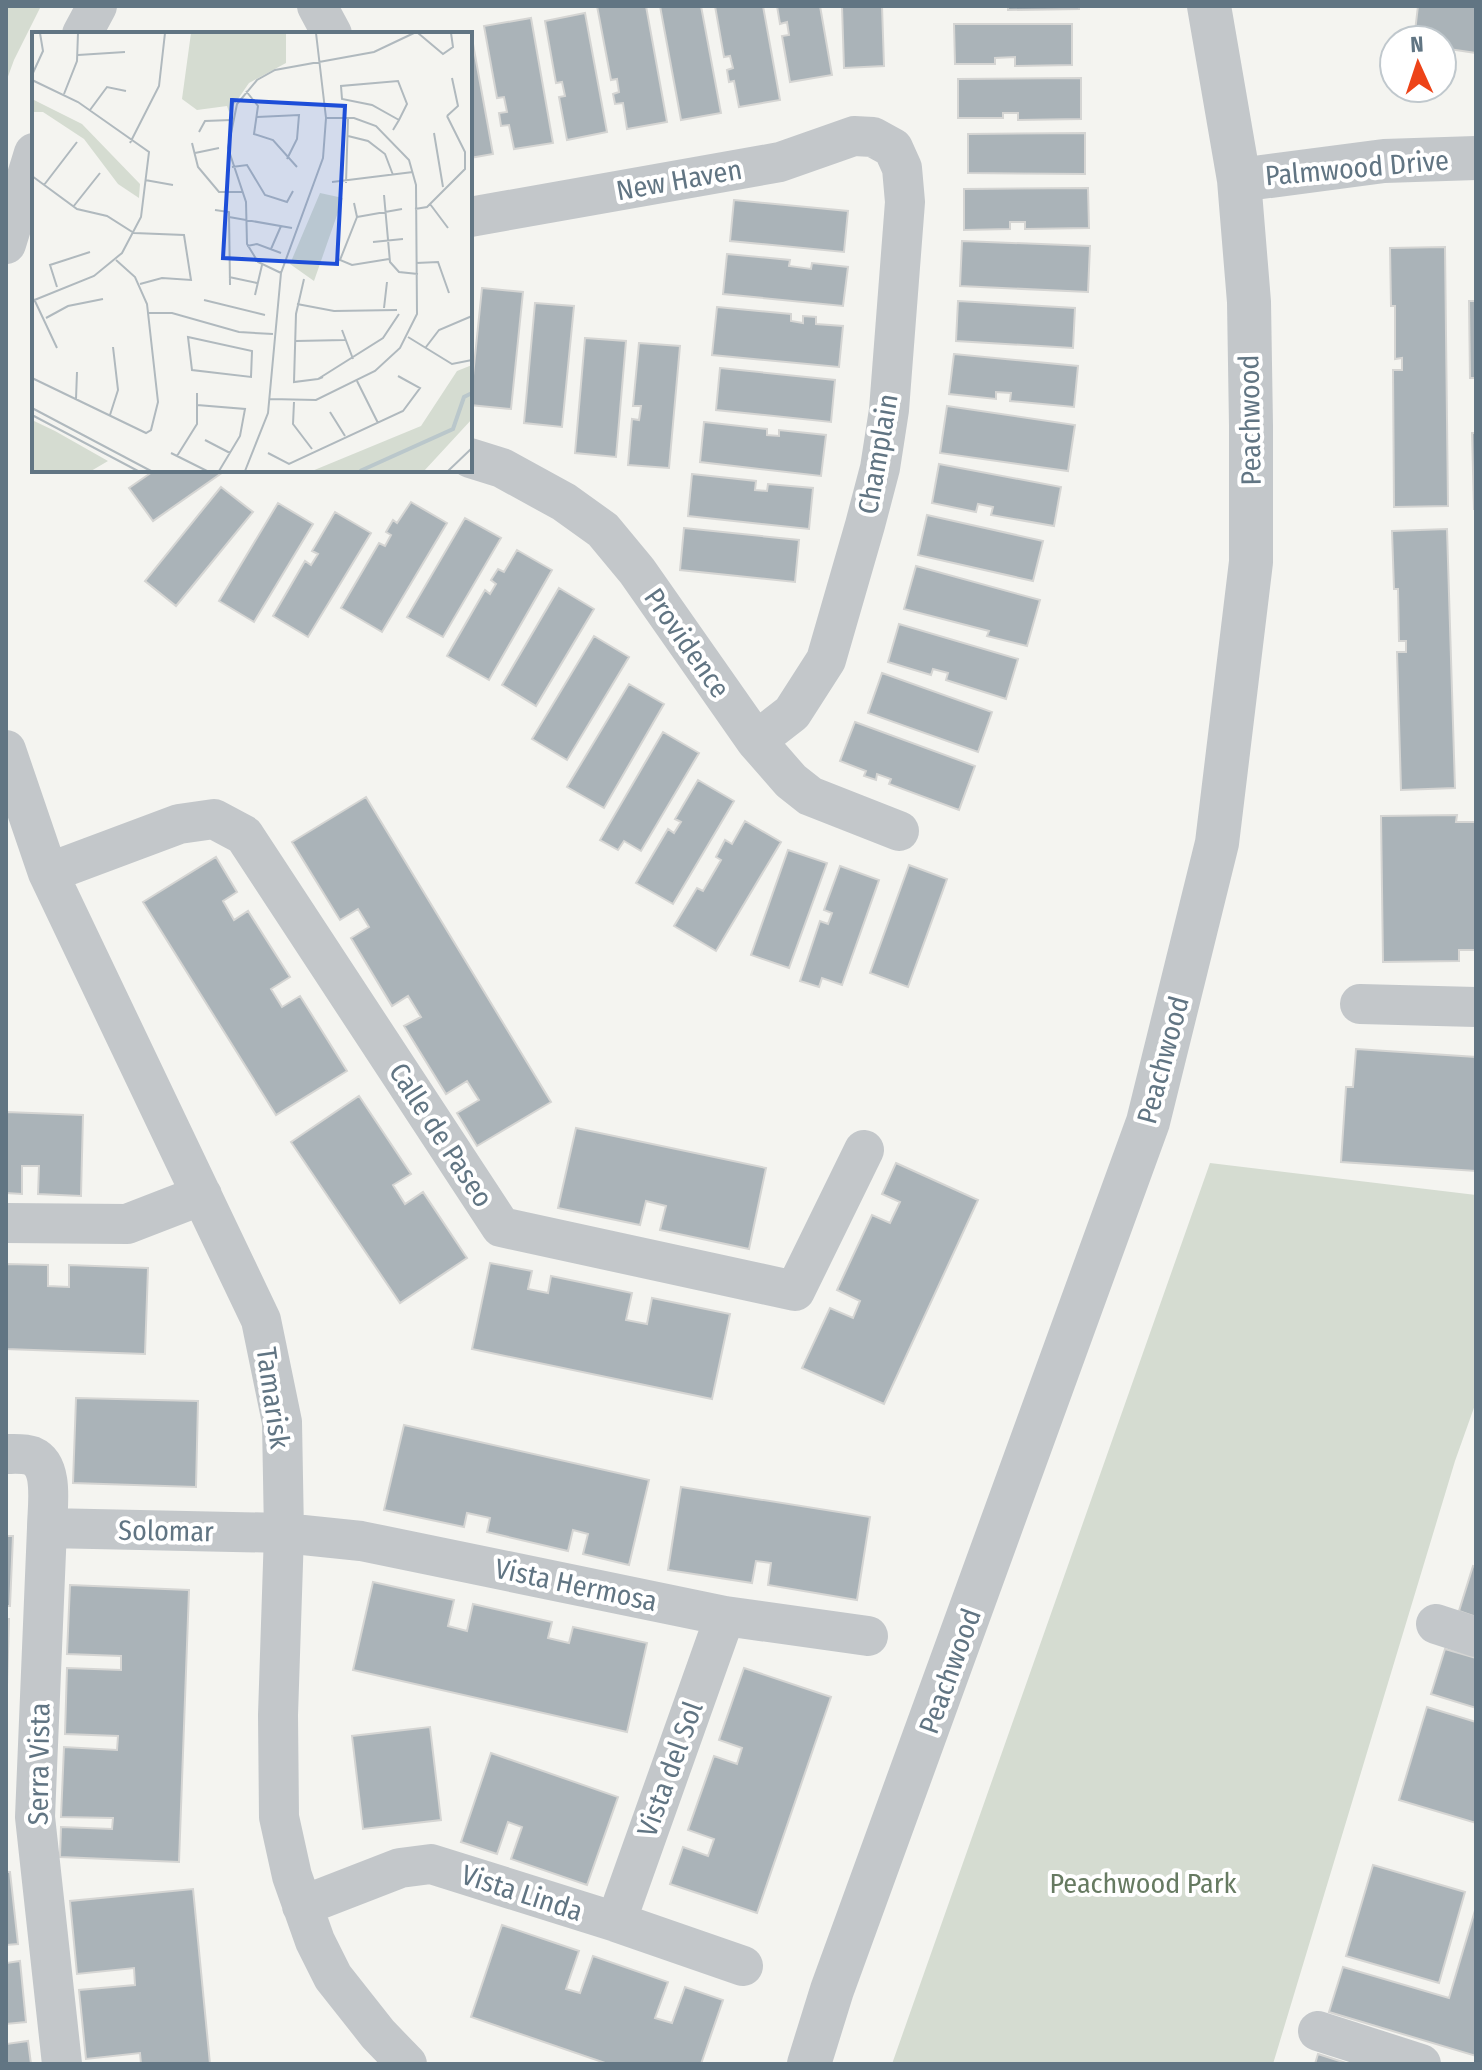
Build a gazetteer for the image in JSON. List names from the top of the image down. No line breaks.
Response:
{"streets":{"street":["Palmwood Drive","New Haven","Peachwood","Champlain","Providence","Calle de Paseo","Tamarisk","Solomar","Vista Hermosa","Serra Vista","Vista del Sol","Vista Linda"]},"crossings":[["Palmwood Drive","Peachwood"],["New Haven","Champlain"],["Champlain","Providence"],["Calle de Paseo","Tamarisk"],["Tamarisk","Solomar"],["Tamarisk","Vista Hermosa"],["Tamarisk","Vista Linda"],["Solomar","Vista Hermosa"],["Solomar","Serra Vista"],["Vista Hermosa","Vista del Sol"],["Vista del Sol","Vista Linda"]],"parks":["Peachwood Park"],"north":"top"}
